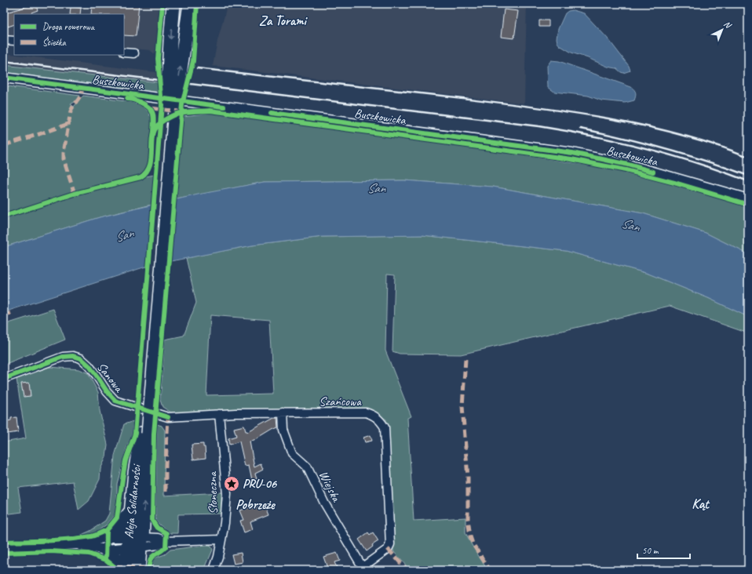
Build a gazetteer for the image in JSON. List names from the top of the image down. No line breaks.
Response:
{"streets":{"highway":["Aleja Solidarności"],"street":["Buszkowicka","Sanowa","Szańcowa","Wiejska","Słoneczna"]},"crossings":[["Sanowa","Szańcowa"],["Szańcowa","Wiejska"],["Szańcowa","Słoneczna"]],"districts":["Za Torami","Kąt","Pobrzeże"],"water":["San"],"places":{"place":["PRU-06"]},"legend":["Droga rowerowa","Ścieżka"],"scale_bar":"50 m","north":"top right"}
